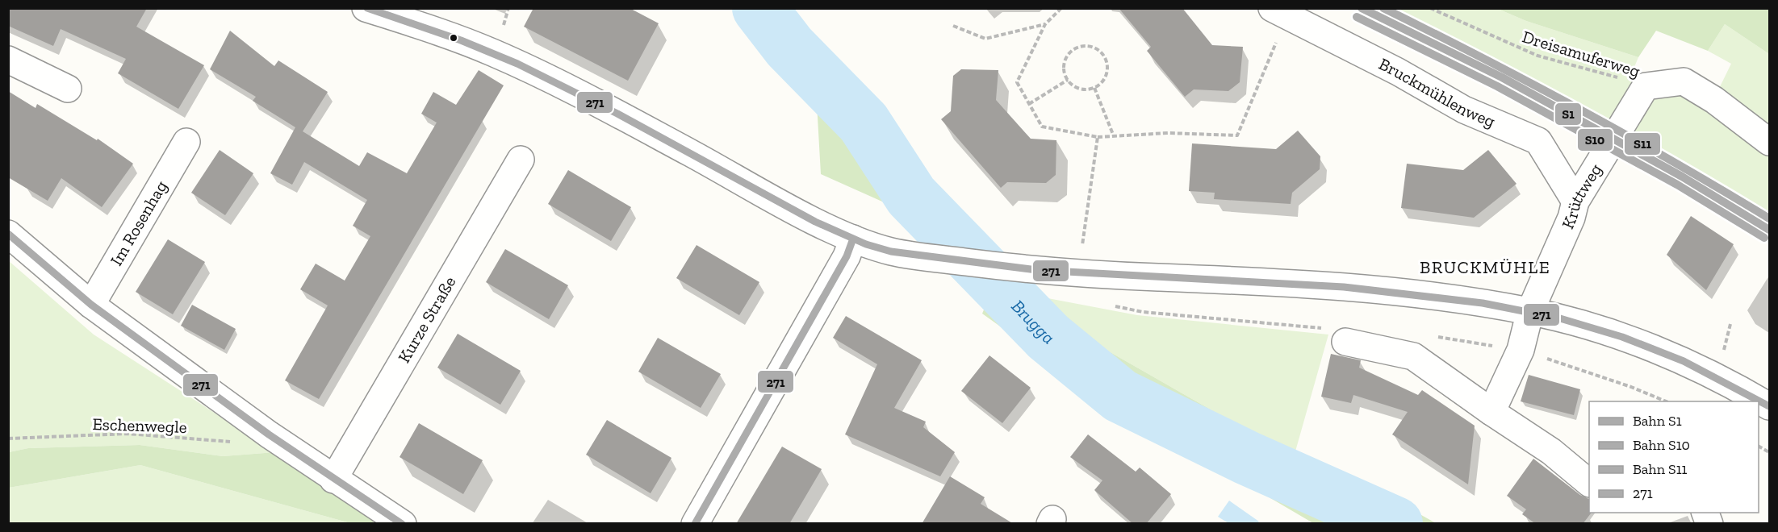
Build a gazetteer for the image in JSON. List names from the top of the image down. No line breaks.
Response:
{"streets":{"street":["Bruckmühlenweg","Krüttweg","Im Rosenhag","Kurze Straße"],"path":["Dreisamuferweg","Eschenwegle"]},"crossings":[["Dreisamuferweg","Krüttweg"],["Bruckmühlenweg","Krüttweg"]],"districts":["BRUCKMÜHLE"],"water":["Brugga"],"lines":["rail line S1","rail line S11","transit line 271","rail line S10"],"legend":["Bahn S1","Bahn S10","Bahn S11","271"]}
